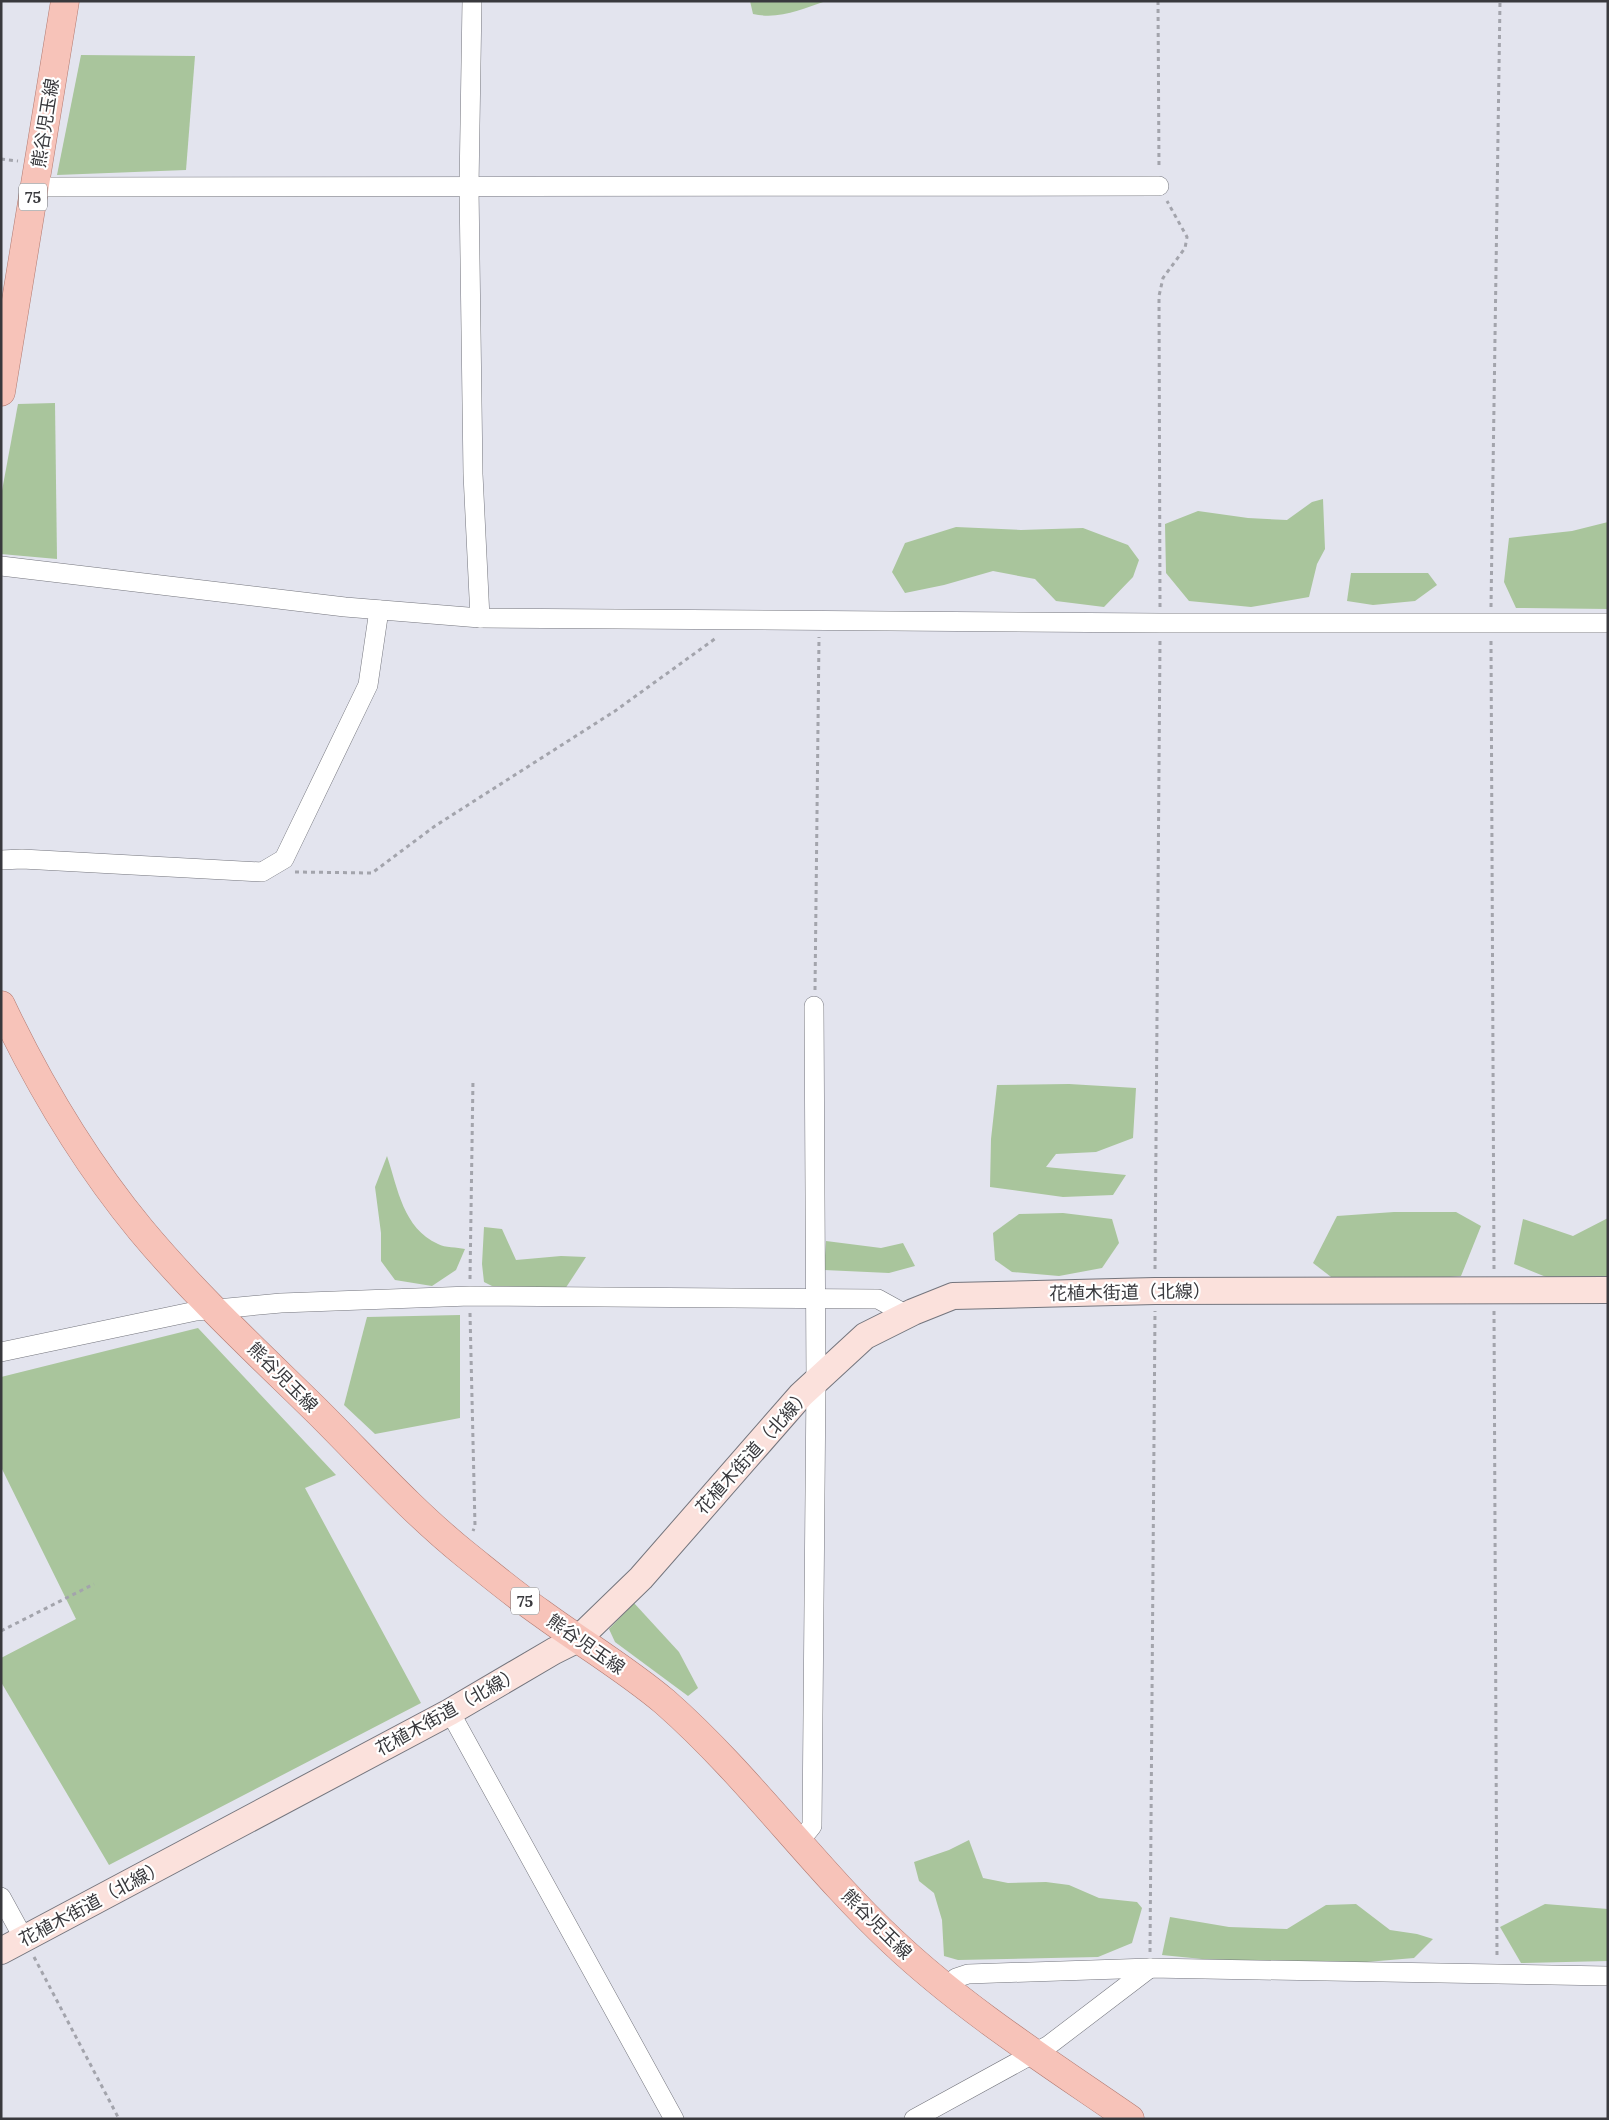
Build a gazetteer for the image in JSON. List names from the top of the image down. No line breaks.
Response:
{"streets":{"main road":["熊谷児玉線","75"],"street":["花植木街道（北線）"]},"crossings":[["熊谷児玉線","花植木街道（北線）"]]}
